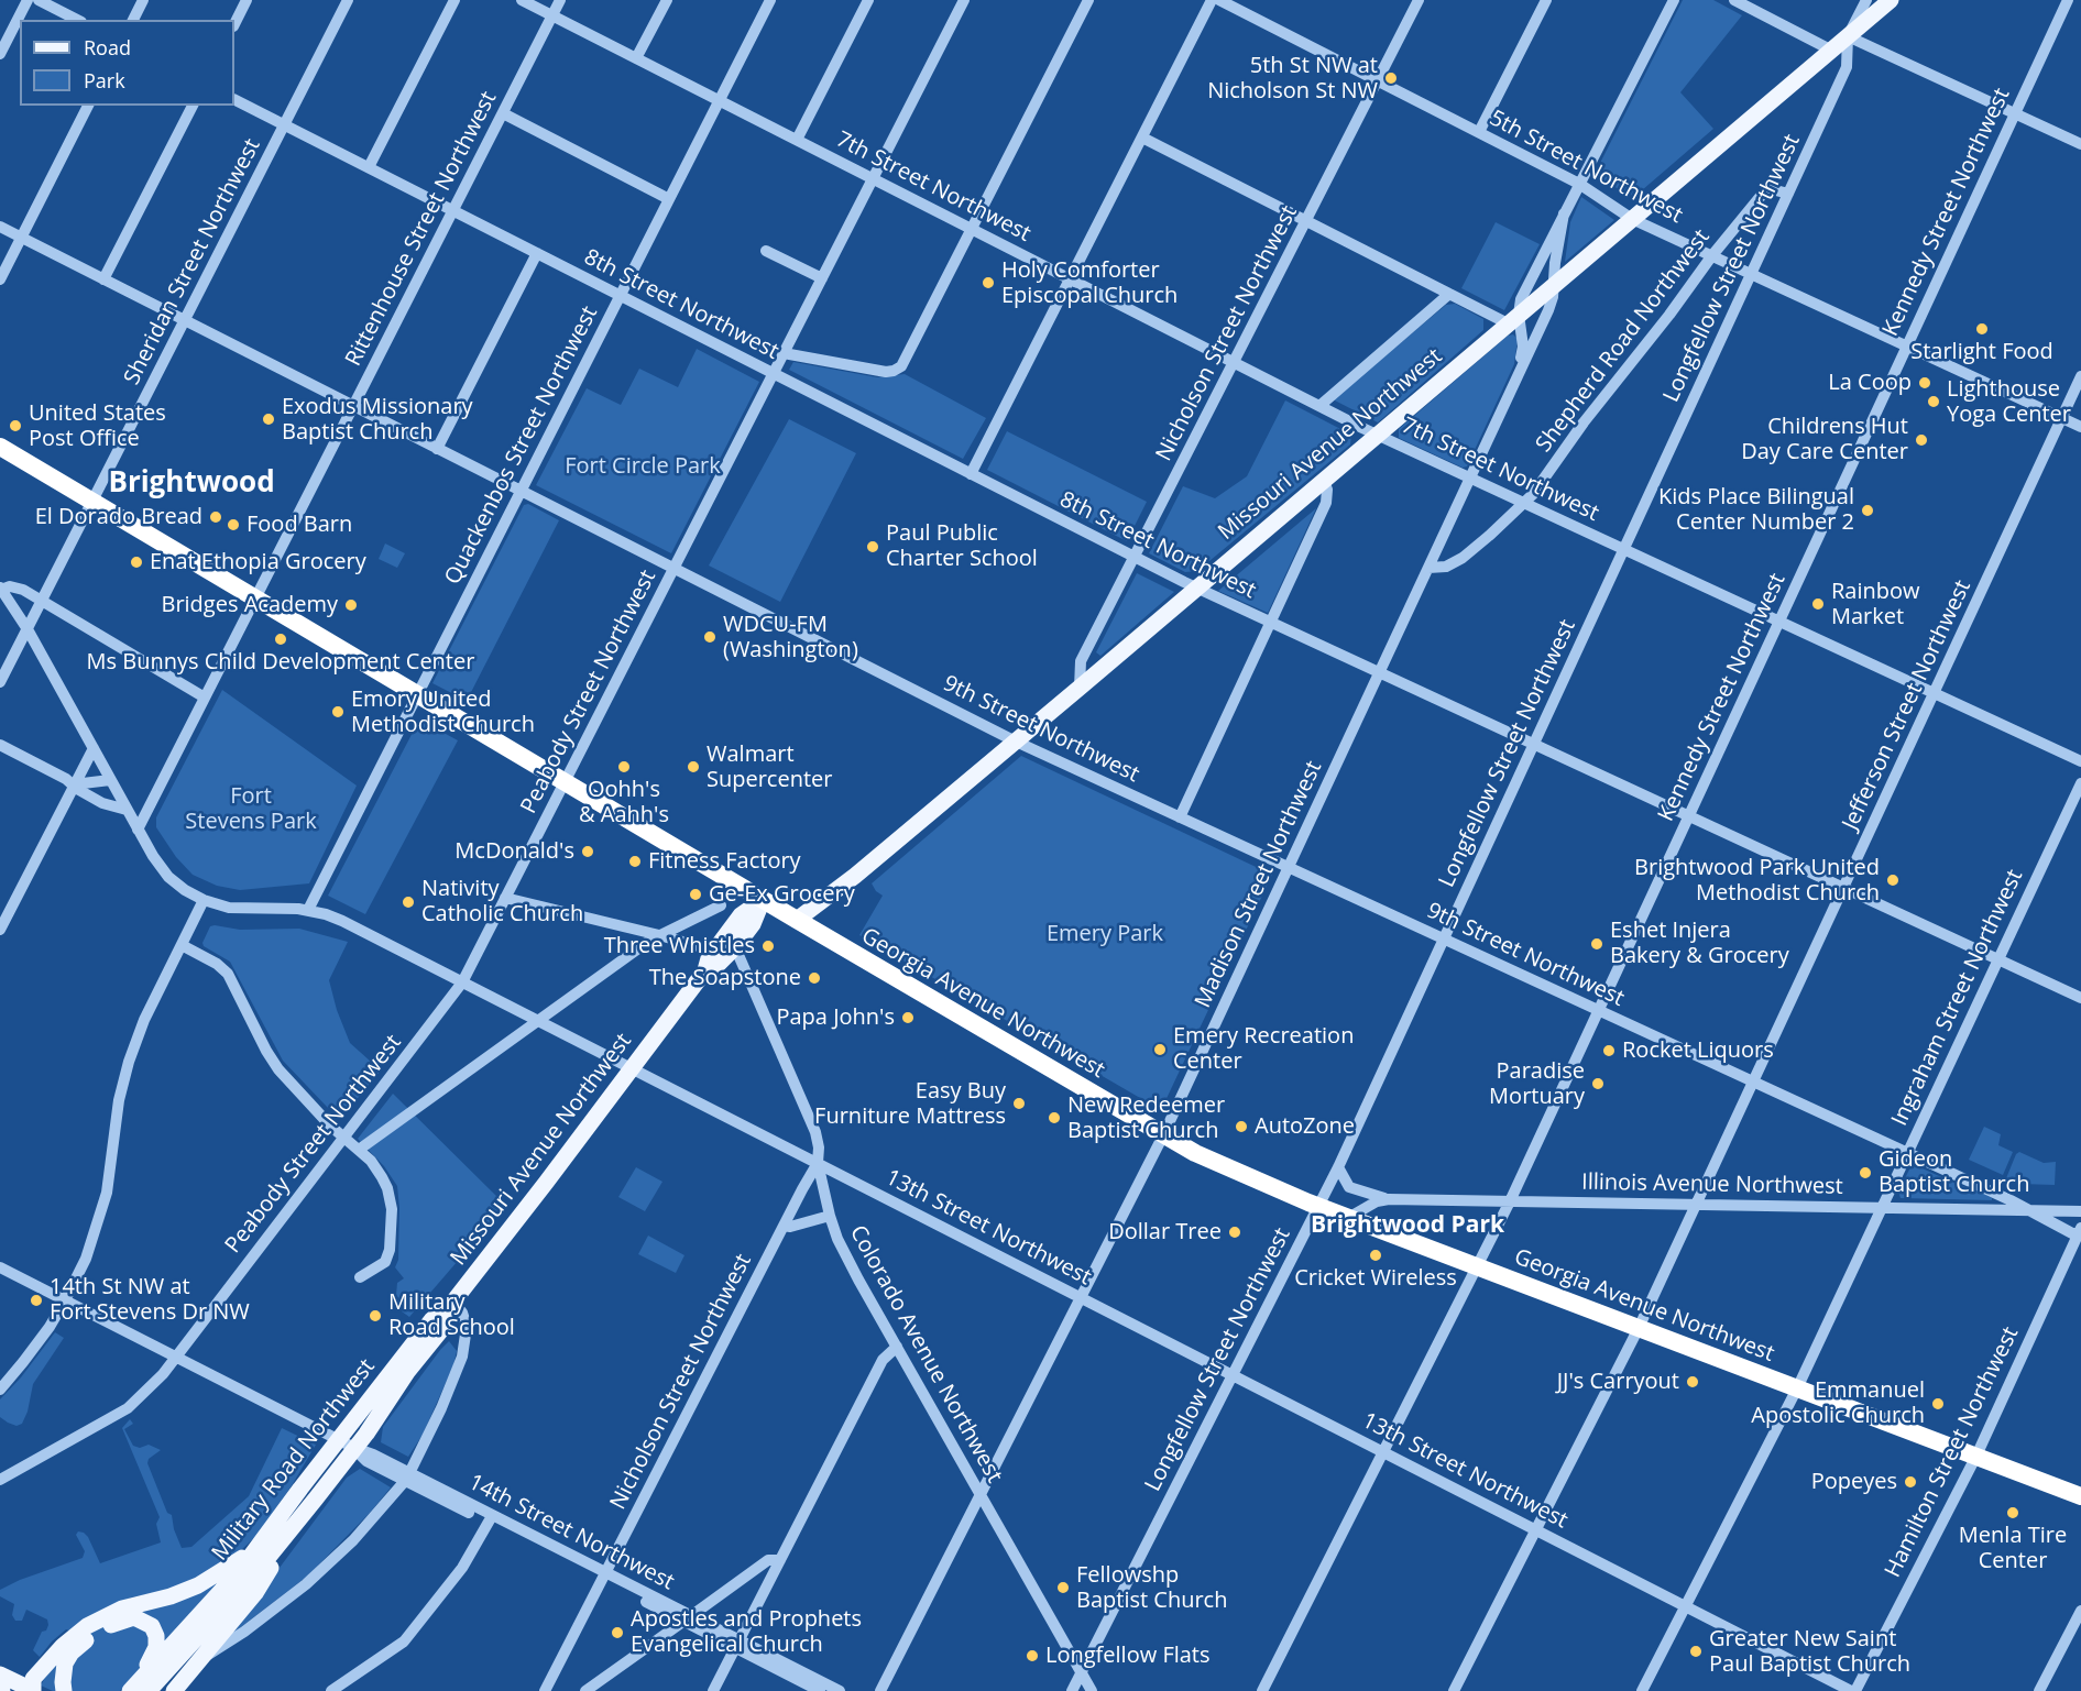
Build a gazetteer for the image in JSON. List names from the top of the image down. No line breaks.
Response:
{"streets":{"highway":["Georgia Avenue Northwest"],"main road":["Missouri Avenue Northwest","Military Road Northwest"],"street":["5th Street Northwest","7th Street Northwest","Kennedy Street Northwest","Rittenhouse Street Northwest","Sheridan Street Northwest","Longfellow Street Northwest","8th Street Northwest","Nicholson Street Northwest","Shepherd Road Northwest","Quackenbos Street Northwest","Peabody Street Northwest","Jefferson Street Northwest","9th Street Northwest","Madison Street Northwest","Ingraham Street Northwest","Illinois Avenue Northwest","13th Street Northwest","Colorado Avenue Northwest","Hamilton Street Northwest","14th Street Northwest"]},"crossings":[["5th Street Northwest","Kennedy Street Northwest"],["5th Street Northwest","Longfellow Street Northwest"],["5th Street Northwest","Nicholson Street Northwest"],["5th Street Northwest","Shepherd Road Northwest"],["5th Street Northwest","Missouri Avenue Northwest"],["5th Street Northwest","Jefferson Street Northwest"],["5th Street Northwest","Madison Street Northwest"],["7th Street Northwest","Kennedy Street Northwest"],["7th Street Northwest","Rittenhouse Street Northwest"],["7th Street Northwest","Longfellow Street Northwest"],["7th Street Northwest","Nicholson Street Northwest"],["7th Street Northwest","Shepherd Road Northwest"],["7th Street Northwest","Missouri Avenue Northwest"],["7th Street Northwest","Quackenbos Street Northwest"],["7th Street Northwest","Peabody Street Northwest"],["7th Street Northwest","Jefferson Street Northwest"],["7th Street Northwest","Madison Street Northwest"],["Kennedy Street Northwest","8th Street Northwest"],["Kennedy Street Northwest","9th Street Northwest"],["Kennedy Street Northwest","Georgia Avenue Northwest"],["Kennedy Street Northwest","Illinois Avenue Northwest"],["Kennedy Street Northwest","13th Street Northwest"],["Rittenhouse Street Northwest","8th Street Northwest"],["Rittenhouse Street Northwest","9th Street Northwest"],["Rittenhouse Street Northwest","Georgia Avenue Northwest"],["Rittenhouse Street Northwest","13th Street Northwest"],["Sheridan Street Northwest","8th Street Northwest"],["Sheridan Street Northwest","9th Street Northwest"],["Sheridan Street Northwest","Georgia Avenue Northwest"],["Sheridan Street Northwest","13th Street Northwest"],["Longfellow Street Northwest","8th Street Northwest"],["Longfellow Street Northwest","Shepherd Road Northwest"],["Longfellow Street Northwest","Missouri Avenue Northwest"],["Longfellow Street Northwest","9th Street Northwest"],["Longfellow Street Northwest","Georgia Avenue Northwest"],["Longfellow Street Northwest","13th Street Northwest"],["Longfellow Street Northwest","Colorado Avenue Northwest"],["8th Street Northwest","Nicholson Street Northwest"],["8th Street Northwest","Missouri Avenue Northwest"],["8th Street Northwest","Quackenbos Street Northwest"],["8th Street Northwest","Peabody Street Northwest"],["8th Street Northwest","Jefferson Street Northwest"],["8th Street Northwest","Madison Street Northwest"],["8th Street Northwest","Ingraham Street Northwest"],["Nicholson Street Northwest","Missouri Avenue Northwest"],["Nicholson Street Northwest","13th Street Northwest"],["Nicholson Street Northwest","Colorado Avenue Northwest"],["Nicholson Street Northwest","14th Street Northwest"],["Shepherd Road Northwest","Madison Street Northwest"],["Missouri Avenue Northwest","9th Street Northwest"],["Missouri Avenue Northwest","Madison Street Northwest"],["Missouri Avenue Northwest","Georgia Avenue Northwest"],["Missouri Avenue Northwest","13th Street Northwest"],["Missouri Avenue Northwest","Colorado Avenue Northwest"],["Missouri Avenue Northwest","Military Road Northwest"],["Quackenbos Street Northwest","9th Street Northwest"],["Quackenbos Street Northwest","Georgia Avenue Northwest"],["Quackenbos Street Northwest","13th Street Northwest"],["Peabody Street Northwest","9th Street Northwest"],["Peabody Street Northwest","Georgia Avenue Northwest"],["Peabody Street Northwest","13th Street Northwest"],["Peabody Street Northwest","14th Street Northwest"],["Jefferson Street Northwest","9th Street Northwest"],["Jefferson Street Northwest","Georgia Avenue Northwest"],["Jefferson Street Northwest","Illinois Avenue Northwest"],["Jefferson Street Northwest","13th Street Northwest"],["9th Street Northwest","Madison Street Northwest"],["9th Street Northwest","Ingraham Street Northwest"],["9th Street Northwest","Illinois Avenue Northwest"],["9th Street Northwest","Hamilton Street Northwest"],["Madison Street Northwest","Georgia Avenue Northwest"],["Madison Street Northwest","13th Street Northwest"],["Madison Street Northwest","Colorado Avenue Northwest"],["Ingraham Street Northwest","Georgia Avenue Northwest"],["Ingraham Street Northwest","Illinois Avenue Northwest"],["Ingraham Street Northwest","13th Street Northwest"],["Georgia Avenue Northwest","Illinois Avenue Northwest"],["Georgia Avenue Northwest","Hamilton Street Northwest"],["13th Street Northwest","Colorado Avenue Northwest"],["13th Street Northwest","Hamilton Street Northwest"],["Military Road Northwest","14th Street Northwest"]],"districts":["Brightwood","Brightwood Park"],"parks":["Fort Circle Park","Fort Stevens Park","Emery Park"],"places":["5th St NW at Nicholson St NW","Holy Comforter Episcopal Church","Starlight Food","La Coop","Lighthouse Yoga Center","Exodus Missionary Baptist Church","United States Post Office","Childrens Hut Day Care Center","Kids Place Bilingual Center Number 2","El Dorado Bread","Food Barn","Paul Public Charter School","Enat Ethopia Grocery","Rainbow Market","Bridges Academy","WDCU-FM (Washington)","Ms Bunnys Child Development Center","Emory United Methodist Church","Oohh's & Aahh's","Walmart Supercenter","McDonald's","Fitness Factory","Brightwood Park United Methodist Church","Ge-Ex Grocery","Nativity Catholic Church","Eshet Injera Bakery & Grocery","Three Whistles","The Soapstone","Papa John's","Emery Recreation Center","Rocket Liquors","Paradise Mortuary","Easy Buy Furniture Mattress","New Redeemer Baptist Church","AutoZone","Gideon Baptist Church","Dollar Tree","Cricket Wireless","14th St NW at Fort Stevens Dr NW","Military Road School","JJ's Carryout","Emmanuel Apostolic Church","Popeyes","Menla Tire Center","Fellowshp Baptist Church","Apostles and Prophets Evangelical Church","Greater New Saint Paul Baptist Church","Longfellow Flats"],"legend":["Road","Park"]}
